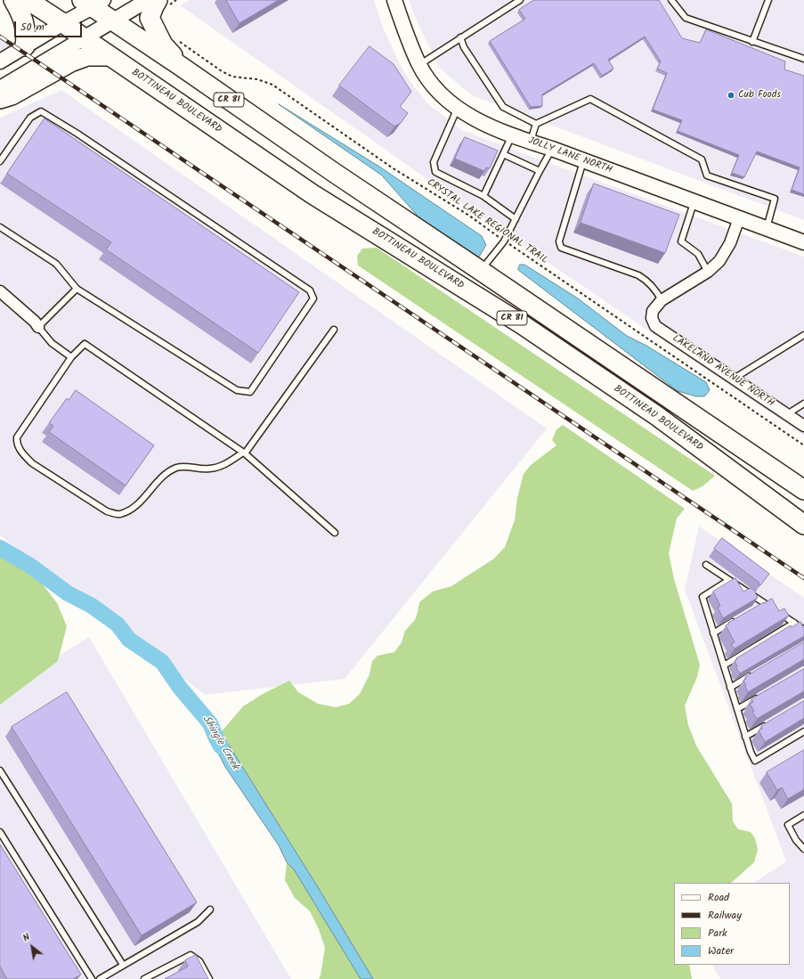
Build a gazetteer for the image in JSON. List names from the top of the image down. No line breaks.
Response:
{"streets":{"highway":["CR 81","BOTTINEAU BOULEVARD"],"street":["JOLLY LANE NORTH","LAKELAND AVENUE NORTH"],"path":["CRYSTAL LAKE REGIONAL TRAIL"]},"water":["Shingle Creek"],"places":["Cub Foods"],"legend":["Road","Railway","Park","Water"],"scale_bar":"50 m","north":"top left"}
